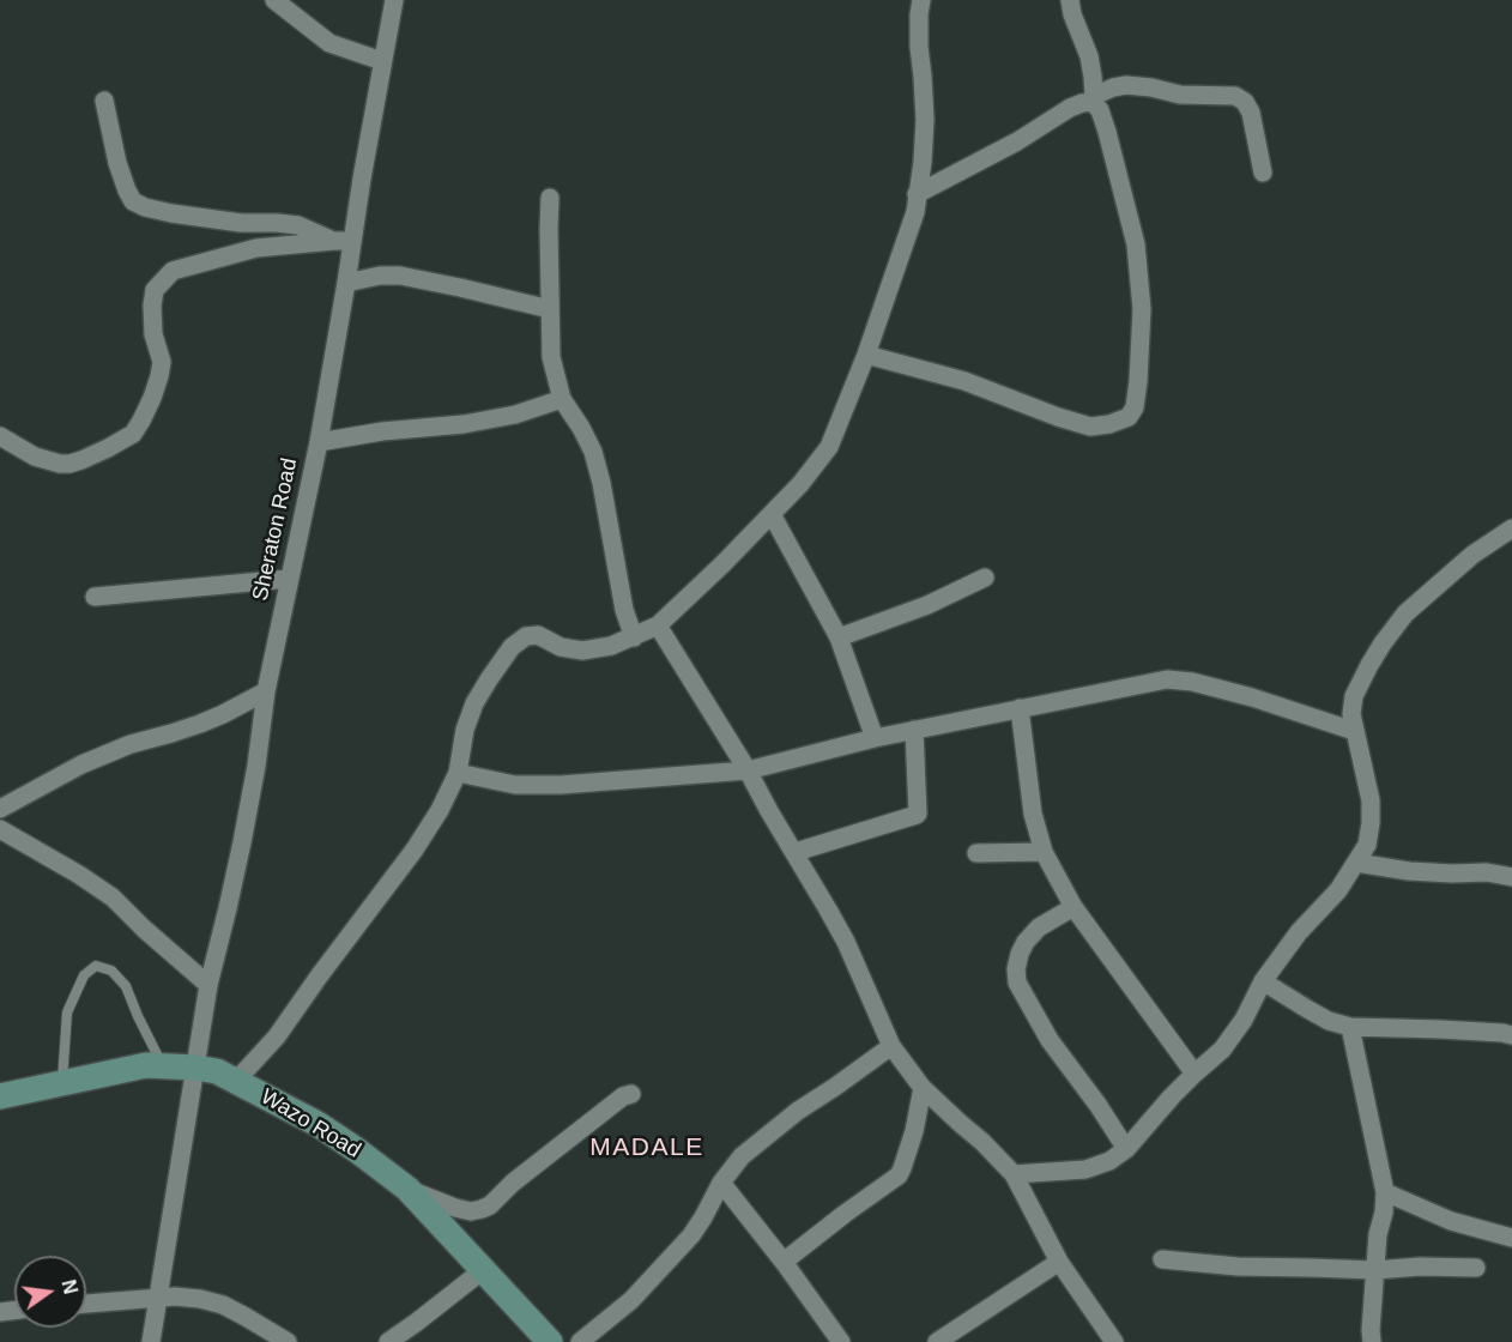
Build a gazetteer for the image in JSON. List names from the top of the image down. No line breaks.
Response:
{"streets":{"main road":["Wazo Road"],"street":["Sheraton Road"]},"crossings":[["Sheraton Road","Wazo Road"]],"districts":["MADALE"],"north":"right"}
